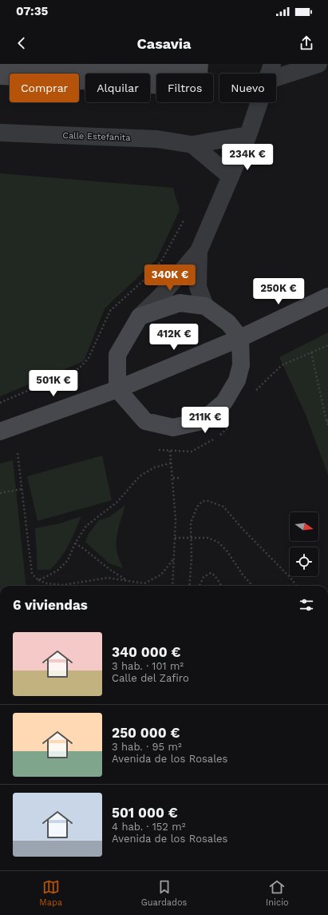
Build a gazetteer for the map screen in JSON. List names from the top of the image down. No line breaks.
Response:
{"streets":{"street":["Calle Estefanita"]},"north":"right","page":{"status":"07:35","header":"Casavia","chip":["Comprar","Alquilar","Filtros","Nuevo"],"price":["234K €","340K €","250K €","412K €","501K €","211K €"],"heading":"6 viviendas","list":[{"name":"340 000 €","note":"3 hab. · 101 m² · Calle del Zafiro"},{"name":"250 000 €","note":"3 hab. · 95 m² · Avenida de los Rosales"},{"name":"501 000 €","note":"4 hab. · 152 m² · Avenida de los Rosales"}],"tabs":["Mapa","Guardados","Inicio"]}}
